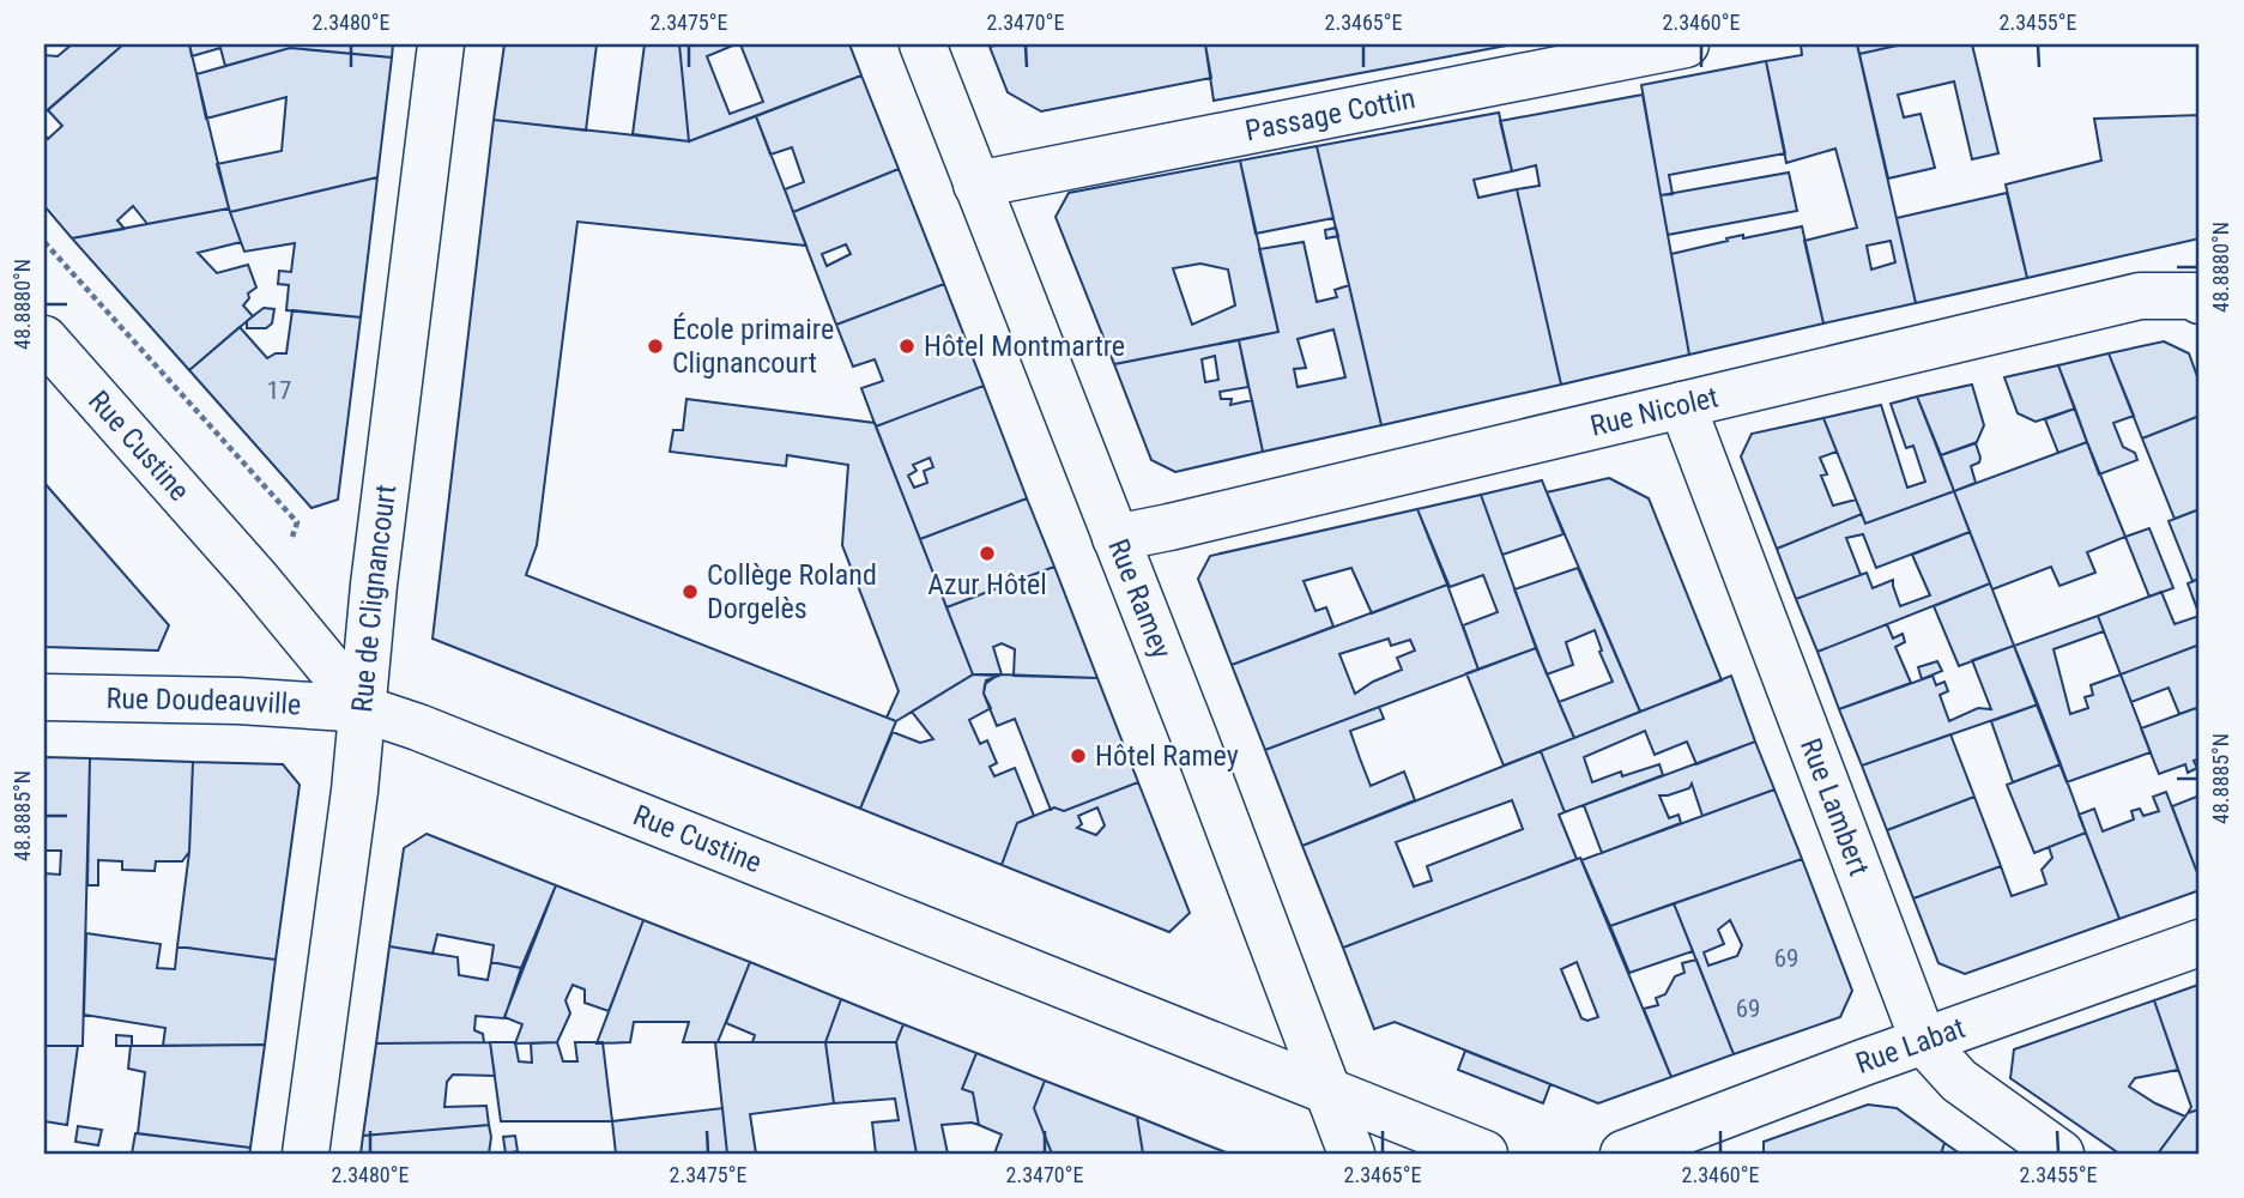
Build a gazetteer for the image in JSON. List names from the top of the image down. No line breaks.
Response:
{"streets":{"street":["Passage Cottin","Rue Nicolet","Rue Custine","Rue Ramey","Rue de Clignancourt","Rue Doudeauville","Rue Lambert","Rue Labat"]},"crossings":[["Passage Cottin","Rue Ramey"],["Rue Nicolet","Rue Ramey"],["Rue Nicolet","Rue Lambert"],["Rue Custine","Rue Ramey"],["Rue Custine","Rue de Clignancourt"],["Rue Custine","Rue Doudeauville"],["Rue de Clignancourt","Rue Doudeauville"],["Rue Lambert","Rue Labat"]],"places":["École primaire Clignancourt","Hôtel Montmartre","Azur Hôtel","Collège Roland Dorgelès","Hôtel Ramey"],"house_numbers":["17","69","69"],"coordinates":["2.3480°E","2.3475°E","2.3470°E","2.3465°E","2.3460°E","2.3455°E","48.8880°N","48.8885°N"]}
